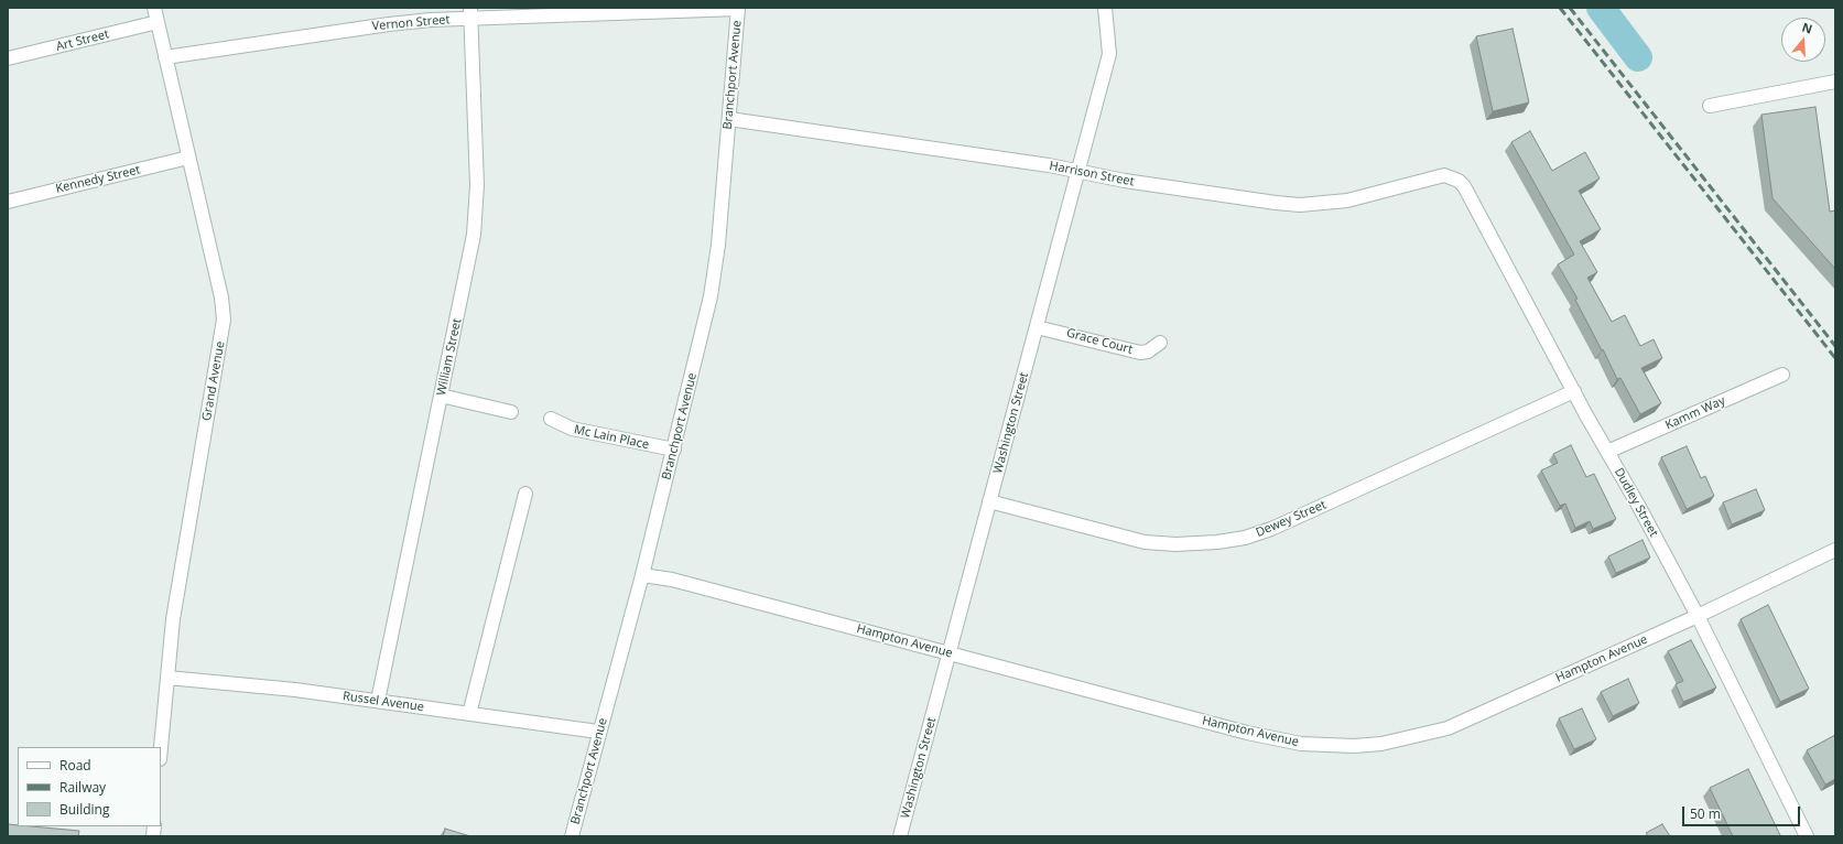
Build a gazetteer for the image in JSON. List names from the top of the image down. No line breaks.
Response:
{"streets":{"street":["Vernon Street","Art Street","Branchport Avenue","Harrison Street","Kennedy Street","Grace Court","William Street","Grand Avenue","Kamm Way","Washington Street","Mc Lain Place","Dudley Street","Dewey Street","Hampton Avenue","Russel Avenue"]},"crossings":[["Vernon Street","Branchport Avenue"],["Vernon Street","William Street"],["Vernon Street","Grand Avenue"],["Art Street","Grand Avenue"],["Branchport Avenue","Harrison Street"],["Branchport Avenue","Mc Lain Place"],["Branchport Avenue","Hampton Avenue"],["Branchport Avenue","Russel Avenue"],["Harrison Street","Washington Street"],["Harrison Street","Dudley Street"],["Kennedy Street","Grand Avenue"],["Grace Court","Washington Street"],["William Street","Russel Avenue"],["Grand Avenue","Russel Avenue"],["Kamm Way","Dudley Street"],["Washington Street","Dewey Street"],["Washington Street","Hampton Avenue"],["Dudley Street","Dewey Street"],["Dudley Street","Hampton Avenue"]],"legend":["Road","Railway","Building"],"scale_bar":"50 m","north":"top"}
